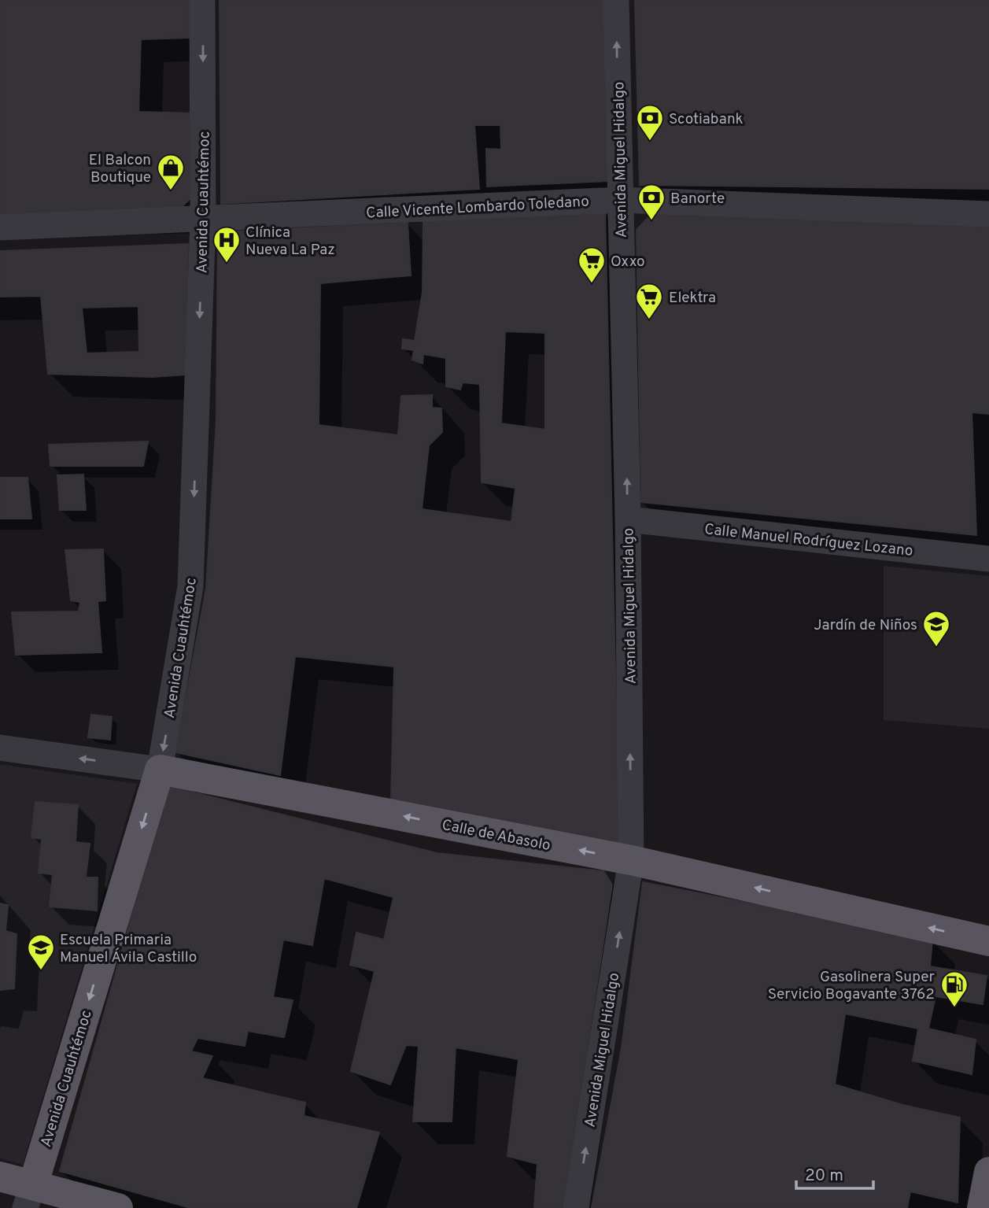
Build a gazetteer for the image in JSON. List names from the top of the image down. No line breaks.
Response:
{"streets":{"main road":["Avenida Cuauhtémoc","Calle de Abasolo"],"street":["Avenida Miguel Hidalgo","Calle Vicente Lombardo Toledano","Calle Manuel Rodríguez Lozano"]},"crossings":[["Avenida Miguel Hidalgo","Calle Vicente Lombardo Toledano"],["Avenida Miguel Hidalgo","Calle Manuel Rodríguez Lozano"],["Avenida Miguel Hidalgo","Calle de Abasolo"],["Avenida Cuauhtémoc","Calle Vicente Lombardo Toledano"],["Avenida Cuauhtémoc","Calle de Abasolo"]],"one_way":["Avenida Miguel Hidalgo","Avenida Cuauhtémoc","Calle de Abasolo"],"places":{"bank":["Scotiabank","Banorte"],"shop":["El Balcon Boutique"],"hospital":["Clínica Nueva La Paz"],"supermarket":["Oxxo","Elektra"],"school or university":["Jardín de Niños","Escuela Primaria Manuel Ávila Castillo"],"fuel station":["Gasolinera Super Servicio Bogavante 3762"]},"scale_bar":"20 m"}
